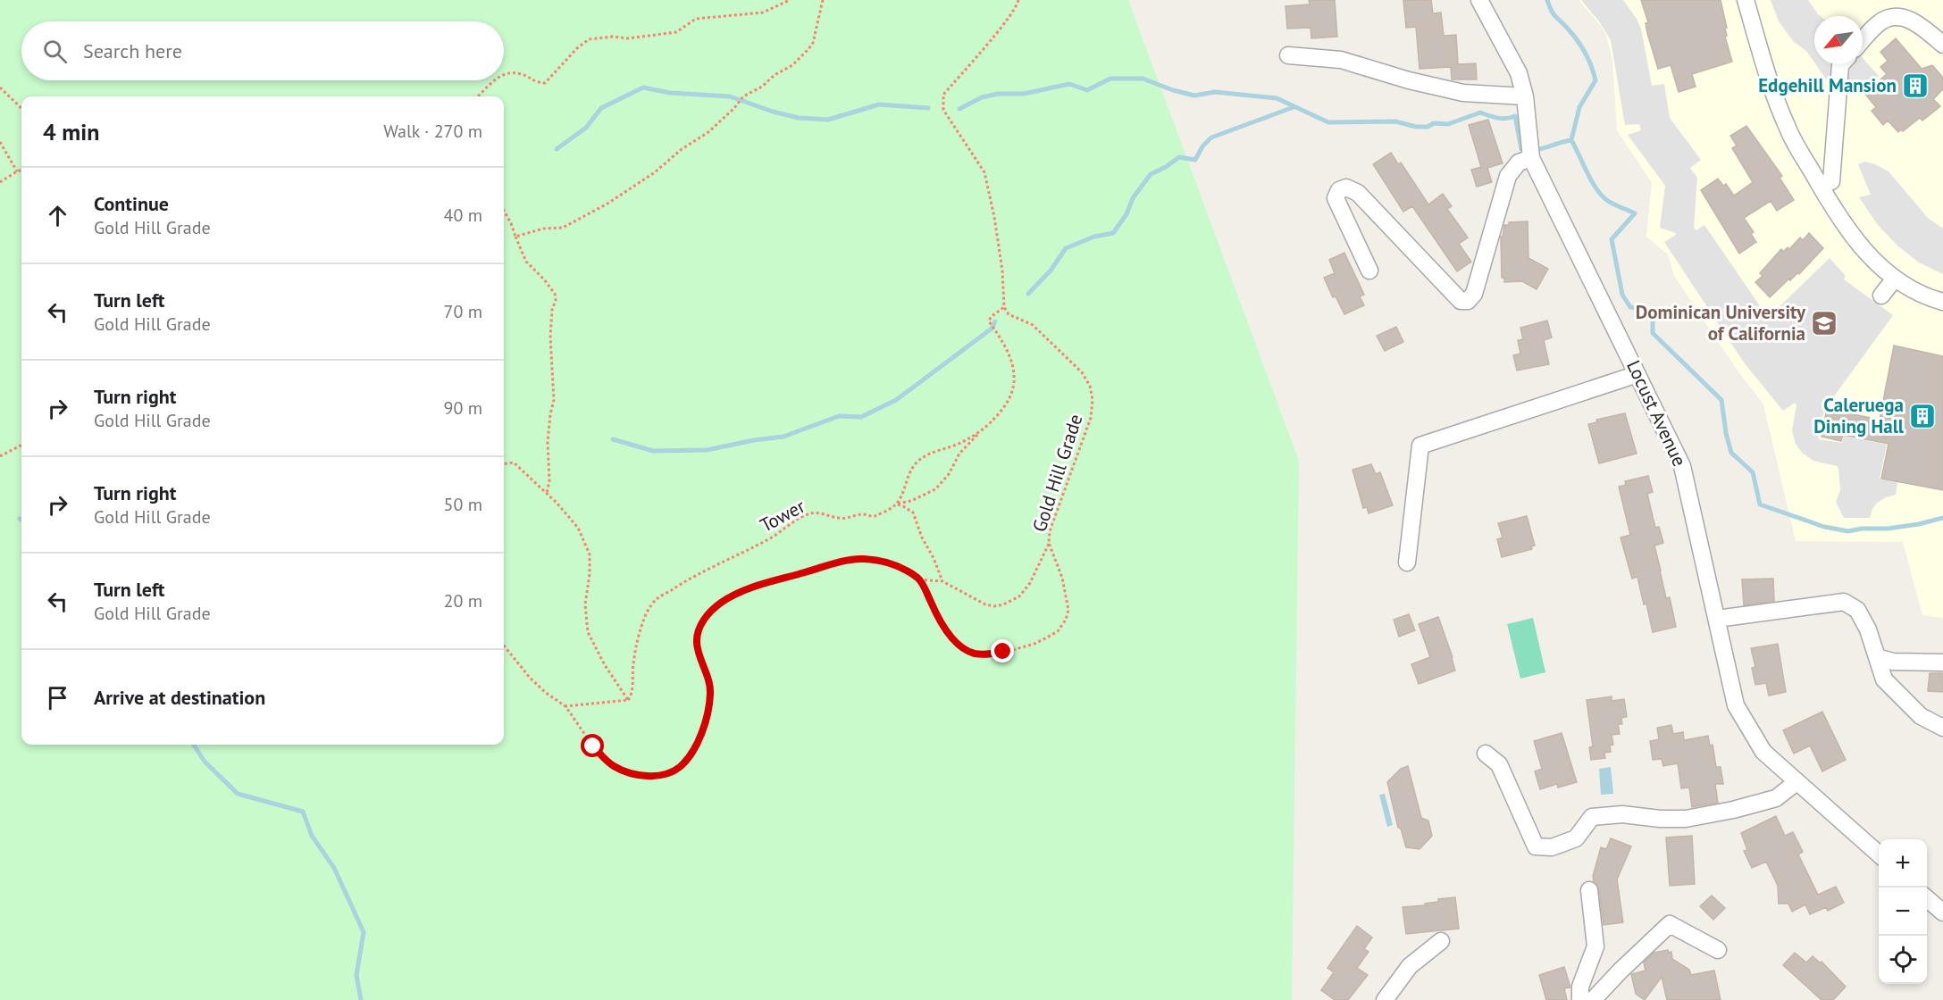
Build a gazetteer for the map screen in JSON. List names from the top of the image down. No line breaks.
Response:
{"streets":{"street":["Locust Avenue"],"path":["Gold Hill Grade","Tower"]},"places":{"building":["Edgehill Mansion","Caleruega Dining Hall"],"school or university":["Dominican University of California"]},"north":"bottom left","page":{"search":"Search here","heading":["4 min","Walk · 270 m"],"list":[["Continue","Gold Hill Grade","40 m"],["Turn left","Gold Hill Grade","70 m"],["Turn right","Gold Hill Grade","90 m"],["Turn right","Gold Hill Grade","50 m"],["Turn left","Gold Hill Grade","20 m"],"Arrive at destination"],"map_buttons":["+","−"]}}
